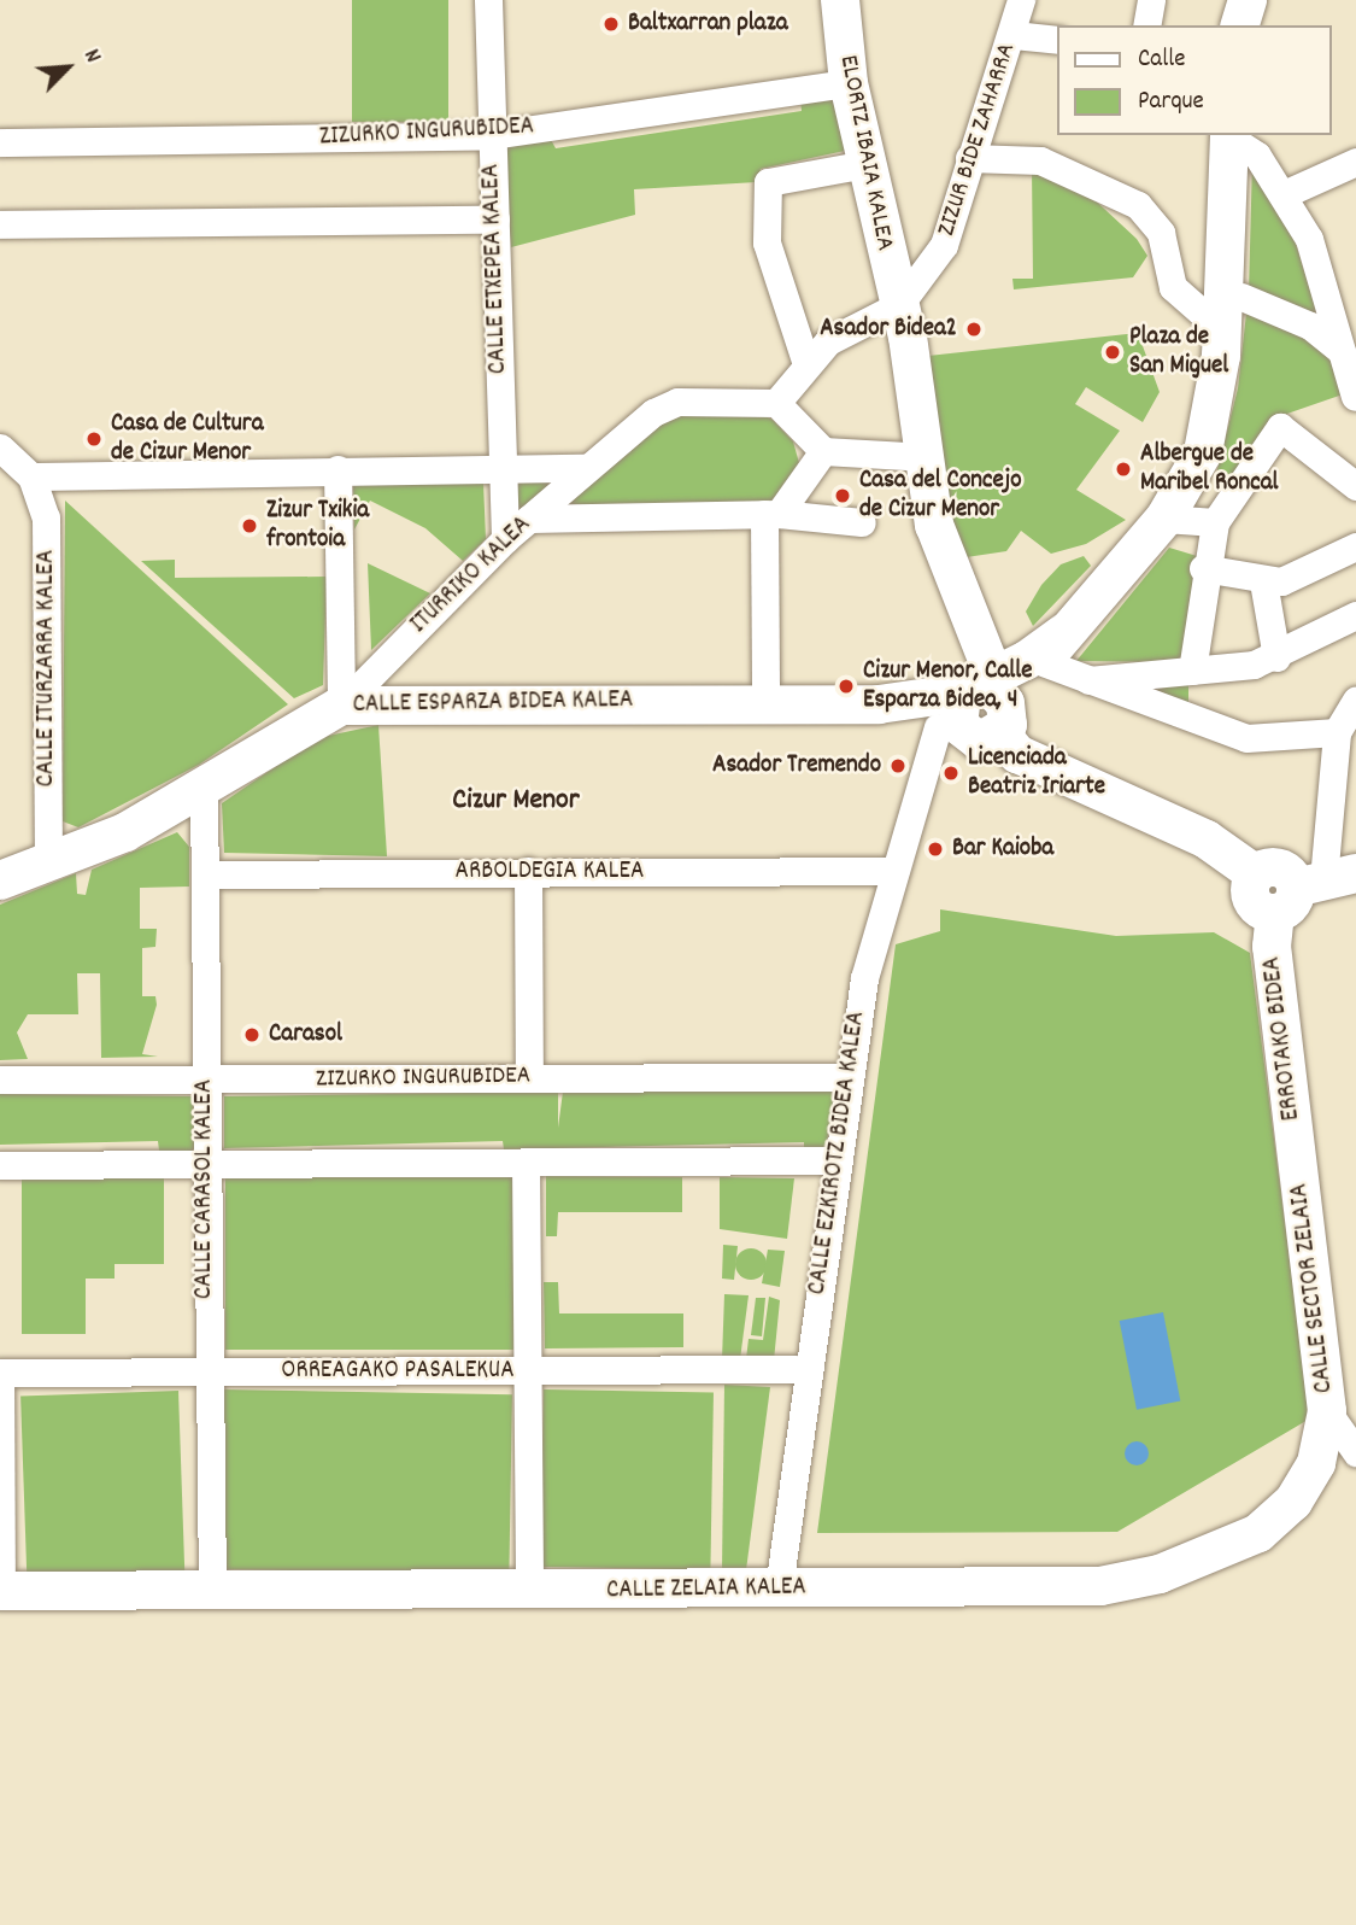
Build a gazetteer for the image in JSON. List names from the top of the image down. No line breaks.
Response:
{"streets":{"street":["ZIZURKO INGURUBIDEA","ZIZUR BIDE ZAHARRA","ELORTZ IBAIA KALEA","CALLE ETXEPEA KALEA","ITURRIKO KALEA","CALLE ITURZARRA KALEA","CALLE ESPARZA BIDEA KALEA","ARBOLDEGIA KALEA","ERROTAKO BIDEA","CALLE EZKIROTZ BIDEA KALEA","CALLE CARASOL KALEA","CALLE SECTOR ZELAIA","ORREAGAKO PASALEKUA","CALLE ZELAIA KALEA"]},"crossings":[["ZIZURKO INGURUBIDEA","ELORTZ IBAIA KALEA"],["ZIZURKO INGURUBIDEA","CALLE ETXEPEA KALEA"],["ZIZURKO INGURUBIDEA","CALLE EZKIROTZ BIDEA KALEA"],["ZIZURKO INGURUBIDEA","CALLE CARASOL KALEA"],["ZIZUR BIDE ZAHARRA","ELORTZ IBAIA KALEA"],["CALLE ETXEPEA KALEA","ITURRIKO KALEA"],["ITURRIKO KALEA","CALLE ESPARZA BIDEA KALEA"],["CALLE ITURZARRA KALEA","CALLE ESPARZA BIDEA KALEA"],["CALLE ESPARZA BIDEA KALEA","CALLE EZKIROTZ BIDEA KALEA"],["CALLE ESPARZA BIDEA KALEA","CALLE CARASOL KALEA"],["ARBOLDEGIA KALEA","CALLE EZKIROTZ BIDEA KALEA"],["ARBOLDEGIA KALEA","CALLE CARASOL KALEA"],["ERROTAKO BIDEA","CALLE SECTOR ZELAIA"],["CALLE EZKIROTZ BIDEA KALEA","CALLE ZELAIA KALEA"],["CALLE CARASOL KALEA","ORREAGAKO PASALEKUA"],["CALLE CARASOL KALEA","CALLE ZELAIA KALEA"],["CALLE SECTOR ZELAIA","CALLE ZELAIA KALEA"]],"districts":["Cizur Menor"],"places":["Baltxarran plaza","Asador Bidea2","Plaza de San Miguel","Casa de Cultura de Cizur Menor","Albergue de Maribel Roncal","Casa del Concejo de Cizur Menor","Zizur Txikia frontoia","Cizur Menor, Calle Esparza Bidea, 4","Asador Tremendo","Licenciada Beatriz Iriarte","Bar Kaioba","Carasol"],"legend":["Calle","Parque"],"north":"top right"}
